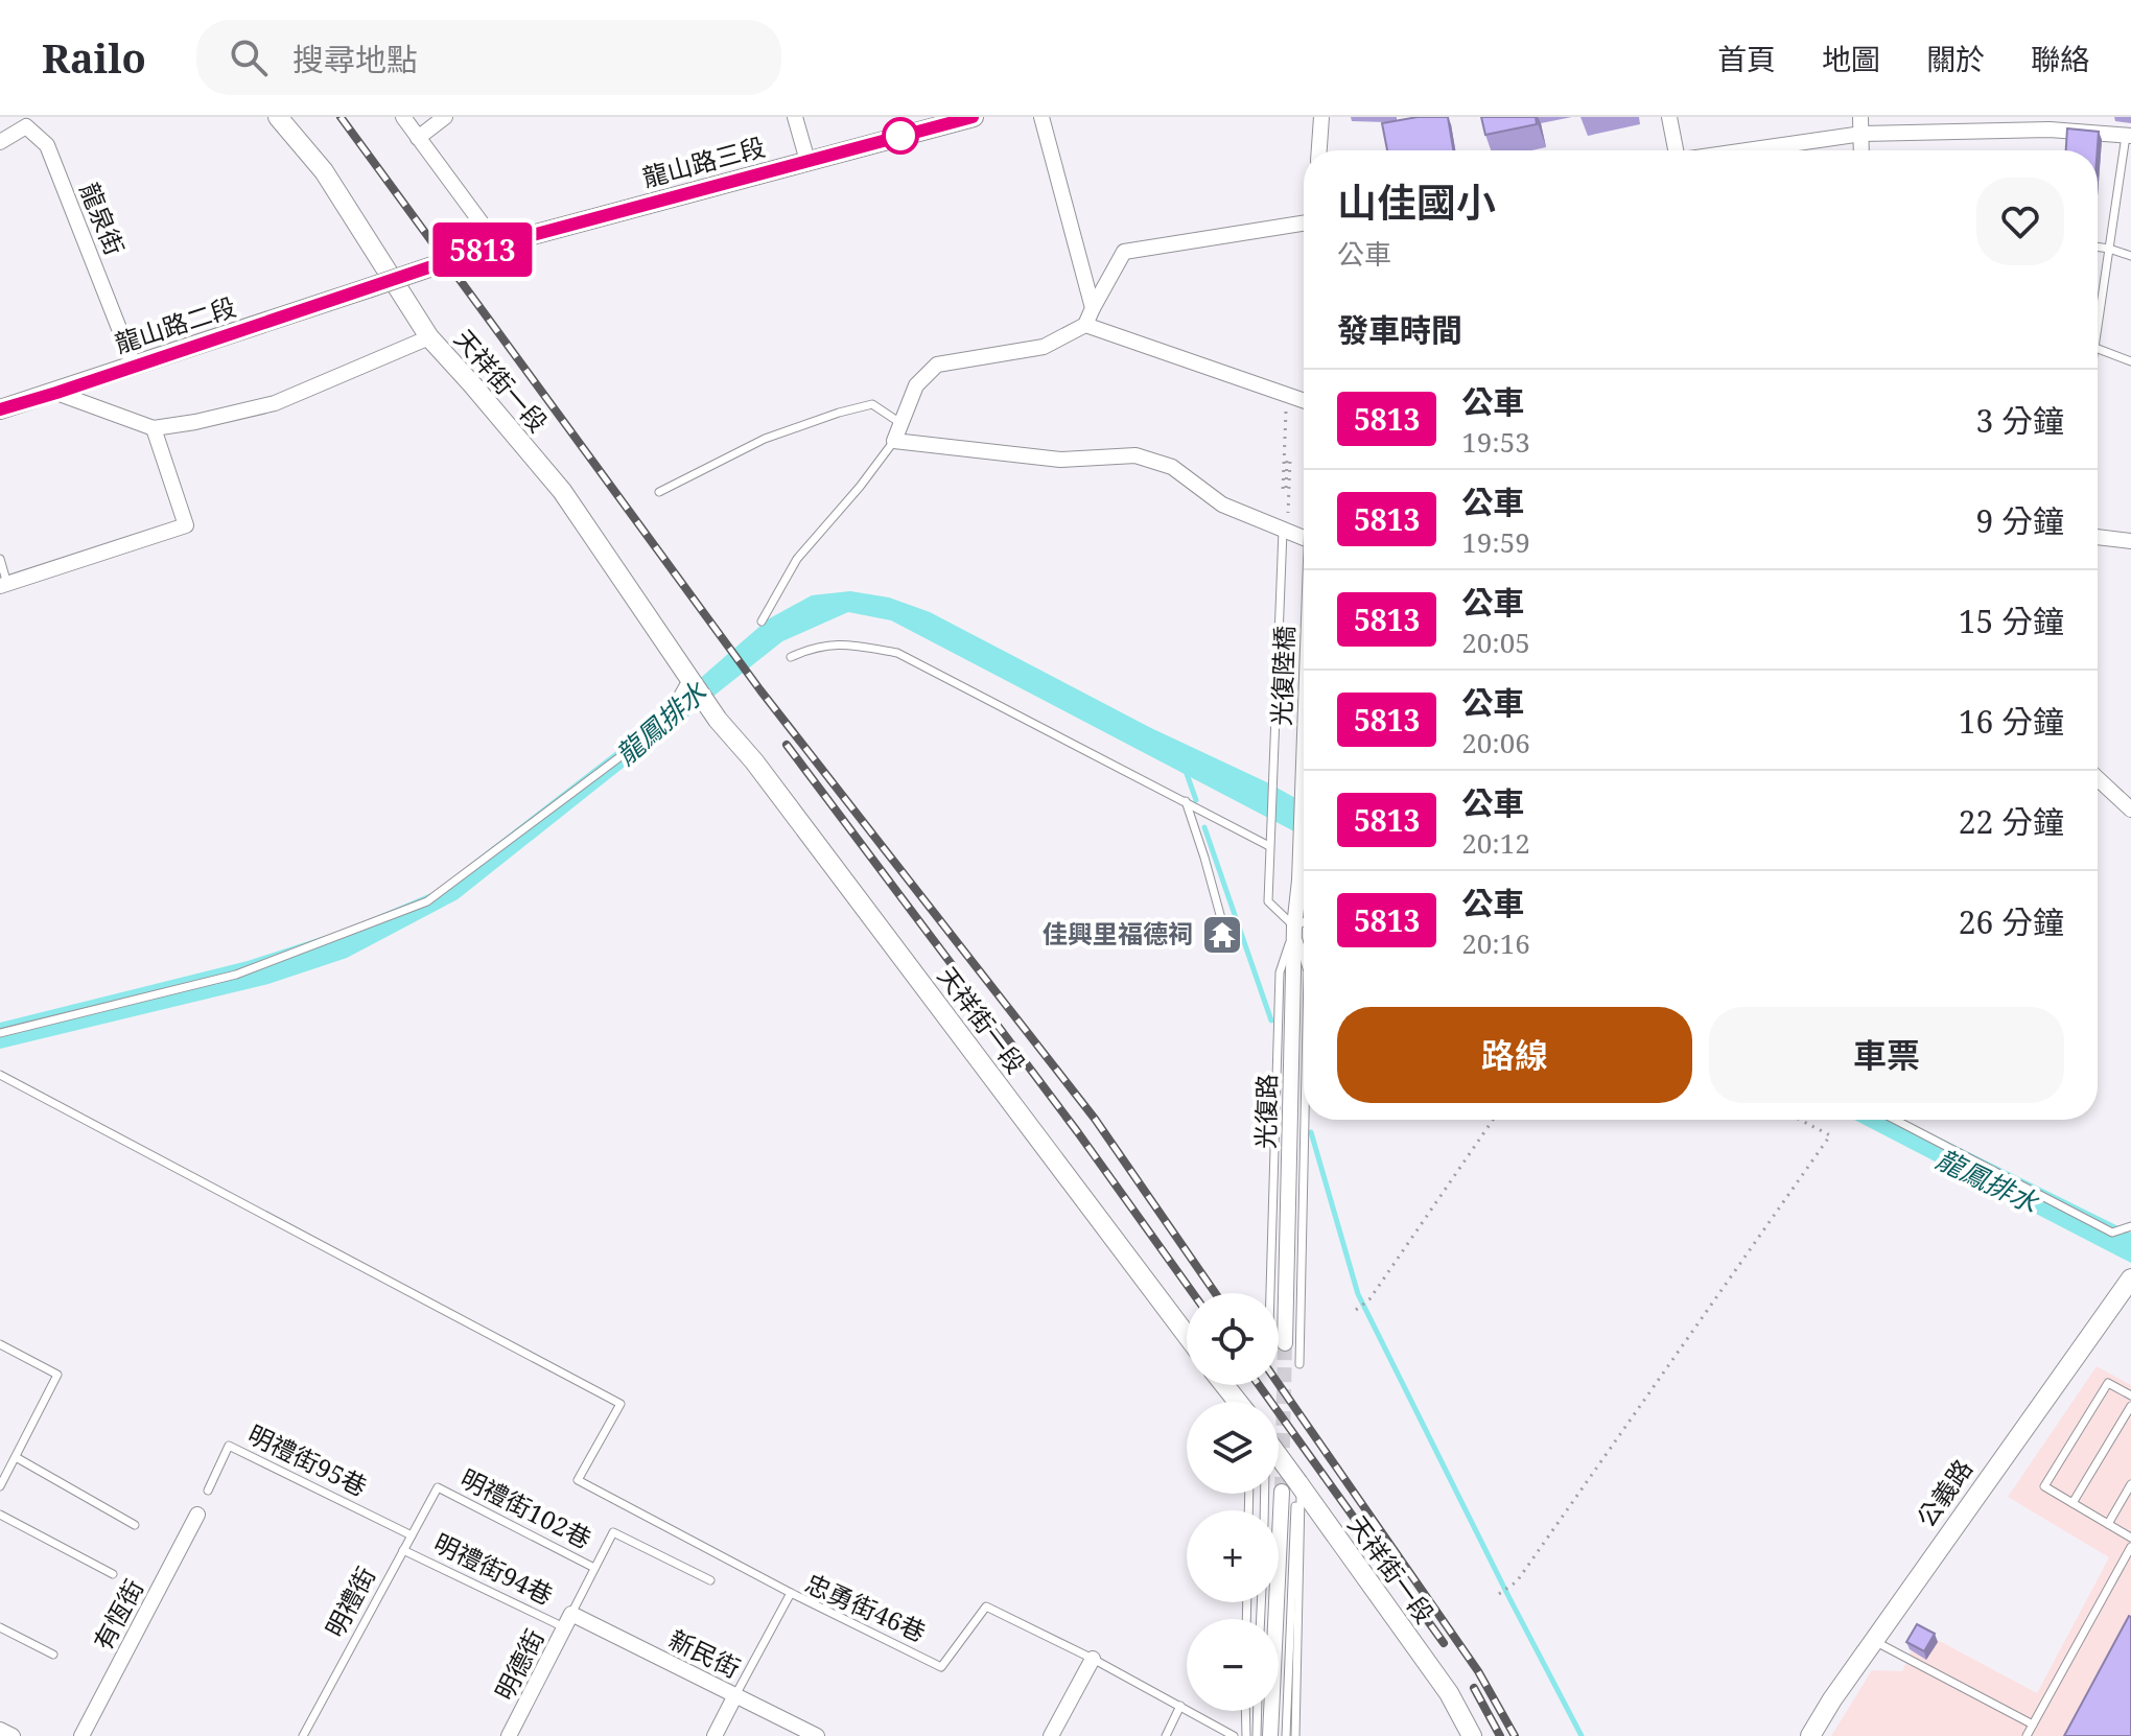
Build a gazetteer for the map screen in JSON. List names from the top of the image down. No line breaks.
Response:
{"streets":{"street":["龍山路三段","龍泉街","龍山路二段","天祥街一段","光復陸橋","光復路","公義路","有恆街","新民街","明德街"],"lane":["明禮街95巷","明禮街102巷","明禮街94巷","明禮街","忠勇街46巷"]},"crossings":[["龍山路三段","龍山路二段"],["龍泉街","龍山路二段"],["光復陸橋","光復路"],["明禮街95巷","明禮街"],["明禮街102巷","明禮街"],["明禮街94巷","明禮街"],["明禮街94巷","新民街"],["明禮街94巷","明德街"],["忠勇街46巷","新民街"],["新民街","明德街"]],"water":["龍鳳排水"],"places":{"temple":["佳興里福德祠"]},"lines":["bus line 5813"],"page":{"header":"Railo","search":"搜尋地點","nav":["首頁","地圖","關於","聯絡"],"on_map":"5813","heading":[["山佳國小","公車"],"發車時間"],"list":[{"mark":"5813","name":"公車","note":"19:53","value":"3 分鐘"},{"mark":"5813","name":"公車","note":"19:59","value":"9 分鐘"},{"mark":"5813","name":"公車","note":"20:05","value":"15 分鐘"},{"mark":"5813","name":"公車","note":"20:06","value":"16 分鐘"},{"mark":"5813","name":"公車","note":"20:12","value":"22 分鐘"},{"mark":"5813","name":"公車","note":"20:16","value":"26 分鐘"}],"buttons":["路線","車票"],"map_buttons":["+","−"]}}
